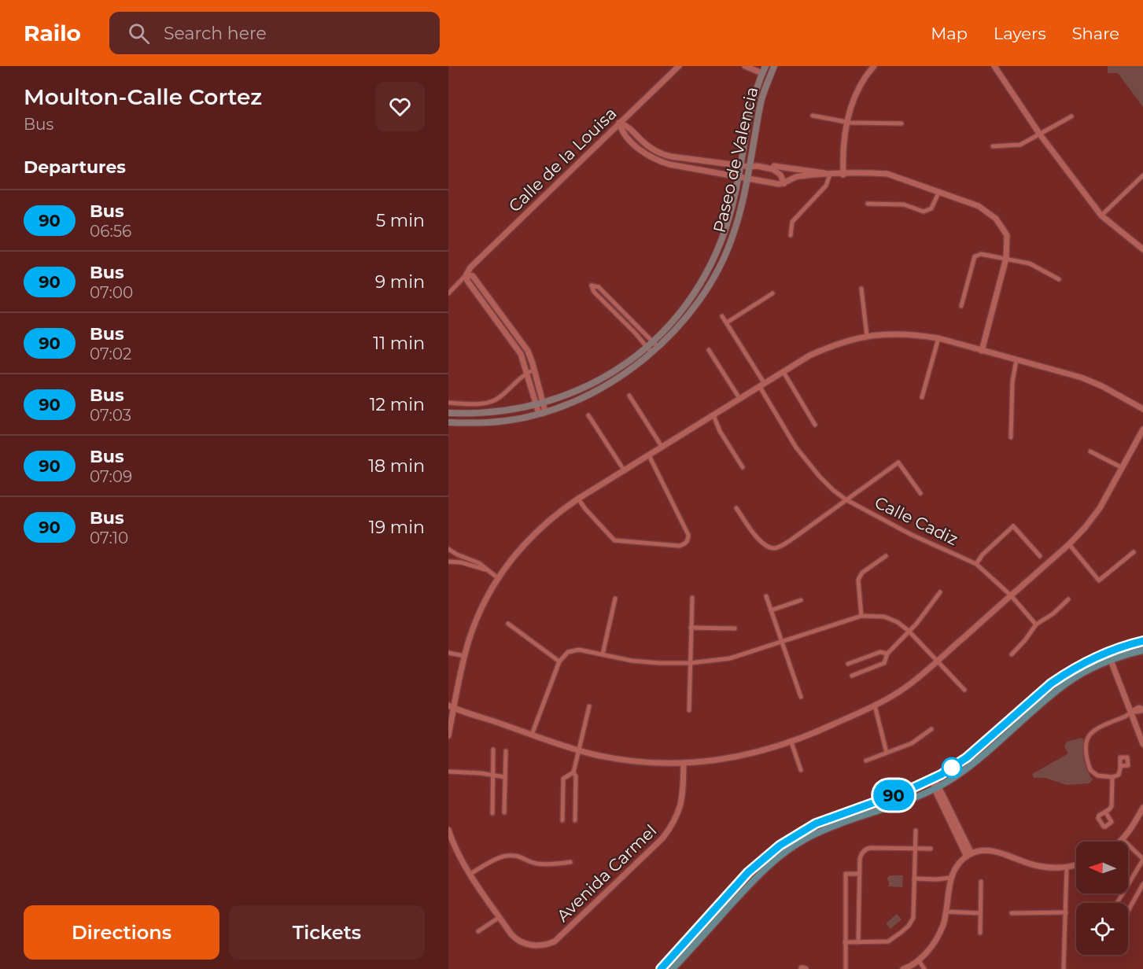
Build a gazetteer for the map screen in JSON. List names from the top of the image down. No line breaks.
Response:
{"streets":{"main road":["Paseo de Valencia"],"street":["Calle de la Louisa","Calle Cadiz","Avenida Carmel"]},"lines":["bus line 90"],"north":"left","page":{"header":"Railo","search":"Search here","nav":["Map","Layers","Share"],"heading":[["Moulton-Calle Cortez","Bus"],"Departures"],"on_map":"90","list":[{"mark":"90","name":"Bus","note":"06:56","value":"5 min"},{"mark":"90","name":"Bus","note":"07:00","value":"9 min"},{"mark":"90","name":"Bus","note":"07:02","value":"11 min"},{"mark":"90","name":"Bus","note":"07:03","value":"12 min"},{"mark":"90","name":"Bus","note":"07:09","value":"18 min"},{"mark":"90","name":"Bus","note":"07:10","value":"19 min"}],"buttons":["Directions","Tickets"]}}
